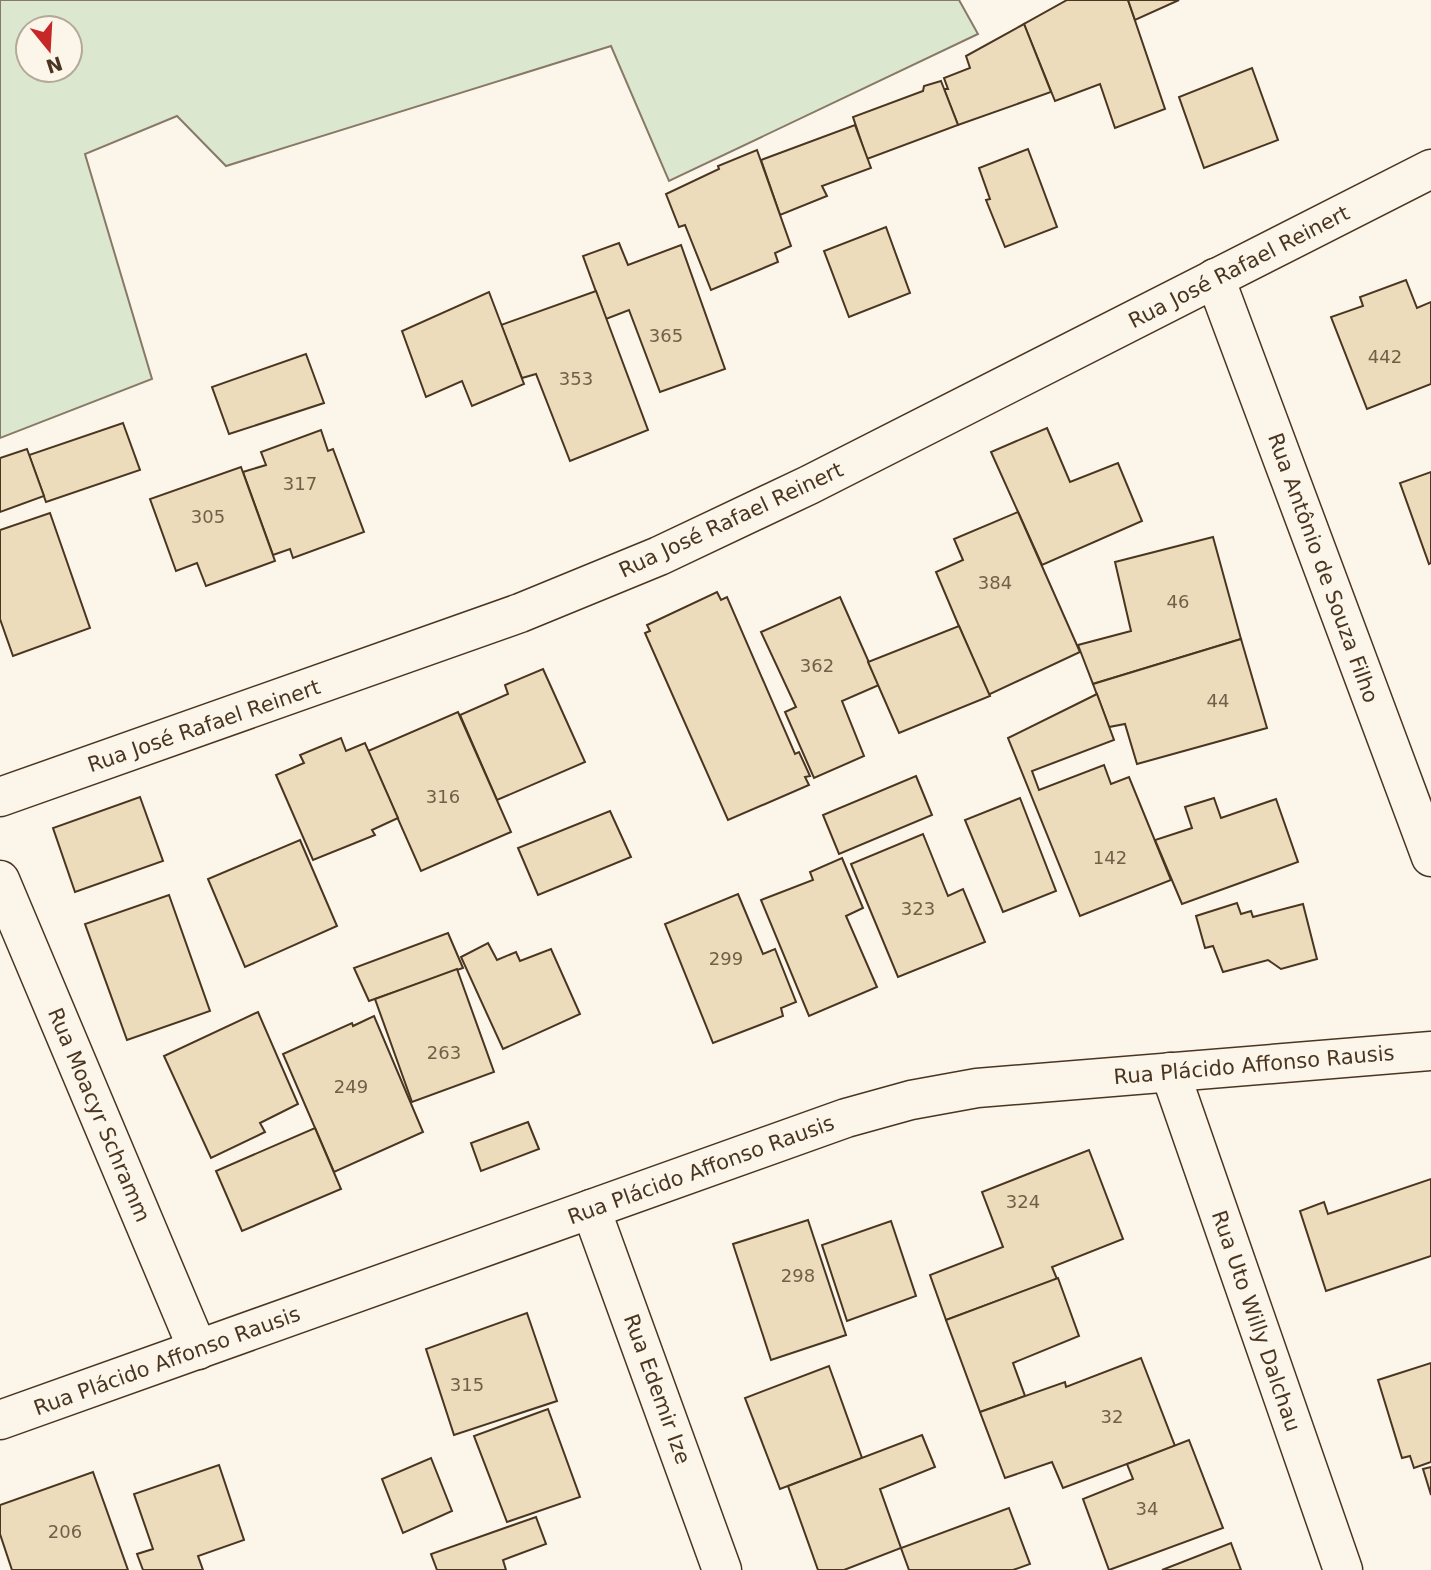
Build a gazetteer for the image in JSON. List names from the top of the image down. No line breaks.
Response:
{"streets":{"street":["Rua José Rafael Reinert","Rua Antônio de Souza Filho","Rua Plácido Affonso Rausis","Rua Moacyr Schramm","Rua Uto Willy Dalchau","Rua Edemir Ize"]},"crossings":[["Rua José Rafael Reinert","Rua Antônio de Souza Filho"],["Rua Plácido Affonso Rausis","Rua Moacyr Schramm"],["Rua Plácido Affonso Rausis","Rua Uto Willy Dalchau"],["Rua Plácido Affonso Rausis","Rua Edemir Ize"]],"house_numbers":["365","442","353","317","305","384","46","362","44","316","142","323","299","263","249","324","298","315","32","34","206"],"north":"bottom"}
